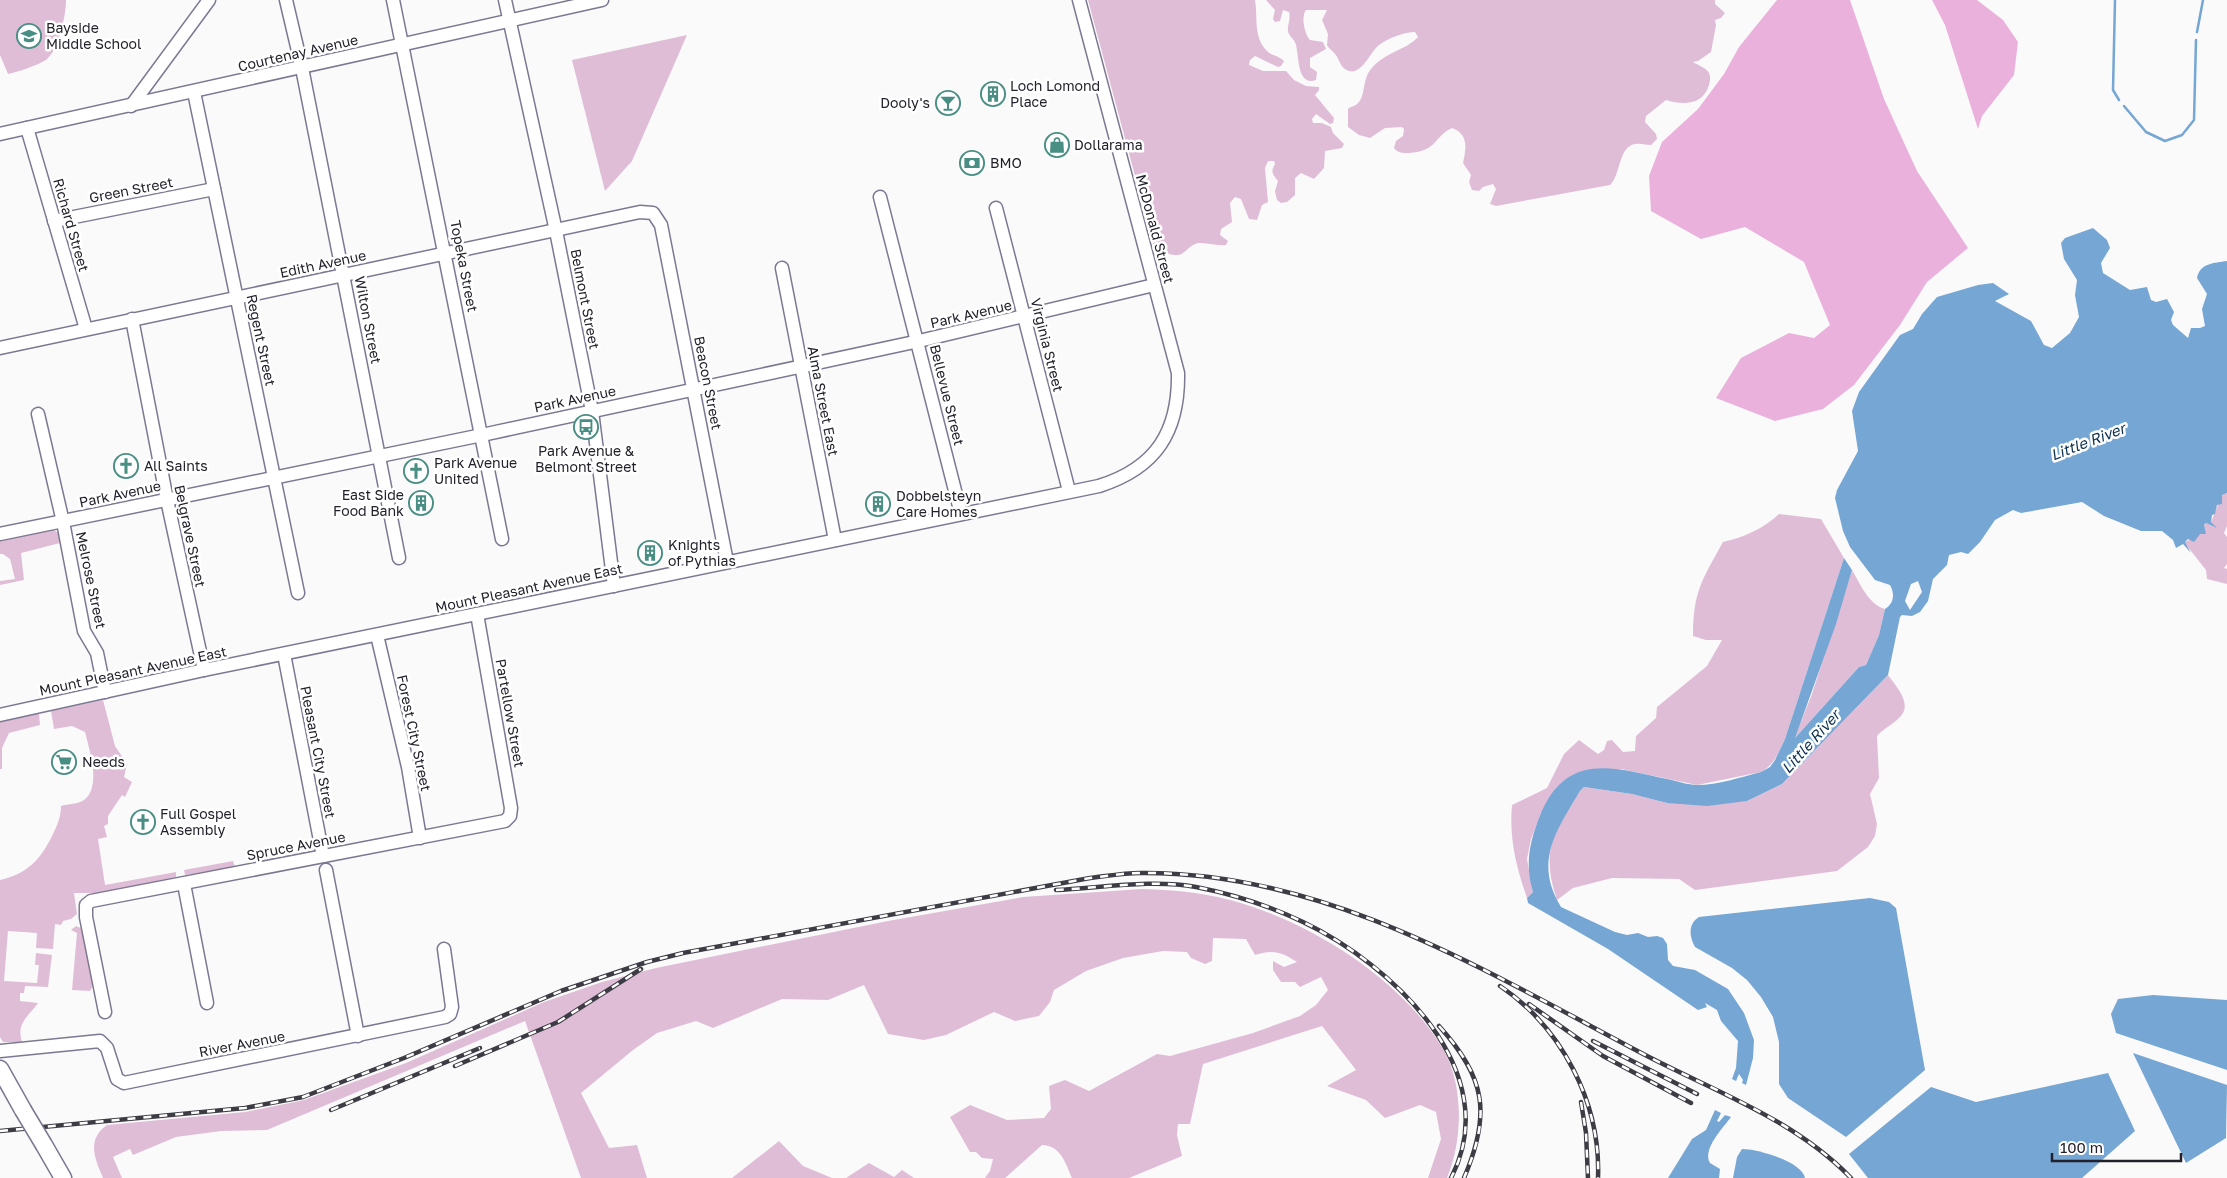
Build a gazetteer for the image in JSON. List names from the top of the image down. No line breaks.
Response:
{"streets":{"street":["Courtenay Avenue","Green Street","Richard Street","McDonald Street","Edith Avenue","Topeka Street","Belmont Street","Park Avenue","Wilton Street","Regent Street","Virginia Street","Beacon Street","Bellevue Street","Alma Street East","Belgrave Street","Melrose Street","Mount Pleasant Avenue East","Partellow Street","Forest City Street","Pleasant City Street","Spruce Avenue","River Avenue"]},"crossings":[["Courtenay Avenue","Richard Street"],["Courtenay Avenue","Topeka Street"],["Courtenay Avenue","Belmont Street"],["Courtenay Avenue","Wilton Street"],["Courtenay Avenue","Regent Street"],["Green Street","Richard Street"],["Green Street","Regent Street"],["Richard Street","Edith Avenue"],["McDonald Street","Park Avenue"],["McDonald Street","Mount Pleasant Avenue East"],["Edith Avenue","Topeka Street"],["Edith Avenue","Belmont Street"],["Edith Avenue","Wilton Street"],["Edith Avenue","Regent Street"],["Edith Avenue","Beacon Street"],["Edith Avenue","Belgrave Street"],["Topeka Street","Park Avenue"],["Belmont Street","Park Avenue"],["Belmont Street","Mount Pleasant Avenue East"],["Park Avenue","Wilton Street"],["Park Avenue","Regent Street"],["Park Avenue","Virginia Street"],["Park Avenue","Beacon Street"],["Park Avenue","Bellevue Street"],["Park Avenue","Alma Street East"],["Park Avenue","Belgrave Street"],["Park Avenue","Melrose Street"],["Virginia Street","Mount Pleasant Avenue East"],["Beacon Street","Mount Pleasant Avenue East"],["Bellevue Street","Mount Pleasant Avenue East"],["Alma Street East","Mount Pleasant Avenue East"],["Belgrave Street","Mount Pleasant Avenue East"],["Melrose Street","Mount Pleasant Avenue East"],["Mount Pleasant Avenue East","Partellow Street"],["Mount Pleasant Avenue East","Forest City Street"],["Mount Pleasant Avenue East","Pleasant City Street"],["Partellow Street","Spruce Avenue"],["Forest City Street","Spruce Avenue"],["Pleasant City Street","Spruce Avenue"]],"water":["Little River"],"places":{"school or university":["Bayside Middle School"],"building":["Loch Lomond Place","East Side Food Bank","Dobbelsteyn Care Homes","Knights of Pythias"],"bar":["Dooly's"],"shop":["Dollarama"],"bank":["BMO"],"bus stop":["Park Avenue & Belmont Street"],"church":["All Saints","Park Avenue United","Full Gospel Assembly"],"supermarket":["Needs"]},"scale_bar":"100 m"}
